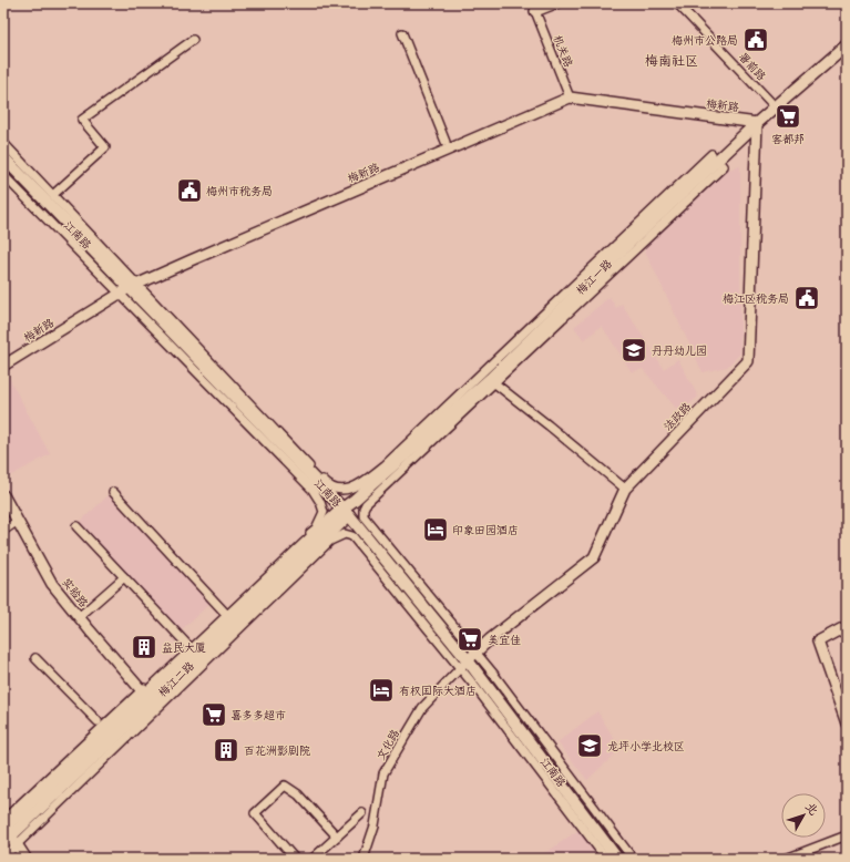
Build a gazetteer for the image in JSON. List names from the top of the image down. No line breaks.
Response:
{"streets":{"main road":["江南路","梅江一路","梅江二路"],"street":["机关路","署前路","梅新路","法政路","实验路","文化路"]},"crossings":[["机关路","梅新路"],["署前路","梅江一路"],["梅新路","江南路"],["梅新路","梅江一路"],["梅新路","法政路"],["江南路","梅江一路"],["江南路","法政路"],["江南路","梅江二路"],["江南路","文化路"],["梅江一路","法政路"],["梅江一路","梅江二路"],["法政路","文化路"],["实验路","梅江二路"]],"districts":["梅南社区"],"places":{"public building":["梅州市公路局","梅州市税务局","梅江区税务局"],"supermarket":["客都邦","美宜佳","喜多多超市"],"school or university":["丹丹幼儿园","龙坪小学北校区"],"hotel":["印象田园酒店","有权国际大酒店"],"building":["益民大厦","百花洲影剧院"]},"north":"top right"}
